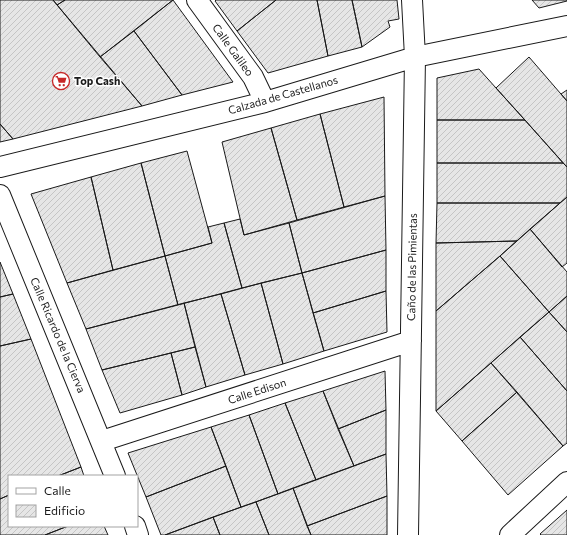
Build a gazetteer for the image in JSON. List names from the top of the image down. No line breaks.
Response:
{"streets":{"street":["Calle Galileo","Calzada de Castellanos","Caño de las Pimientas","Calle Ricardo de la Cierva","Calle Edison"]},"crossings":[["Calle Galileo","Calzada de Castellanos"],["Calzada de Castellanos","Caño de las Pimientas"],["Caño de las Pimientas","Calle Edison"],["Calle Ricardo de la Cierva","Calle Edison"]],"places":{"supermarket":["Top Cash"]},"legend":["Calle","Edificio"]}
